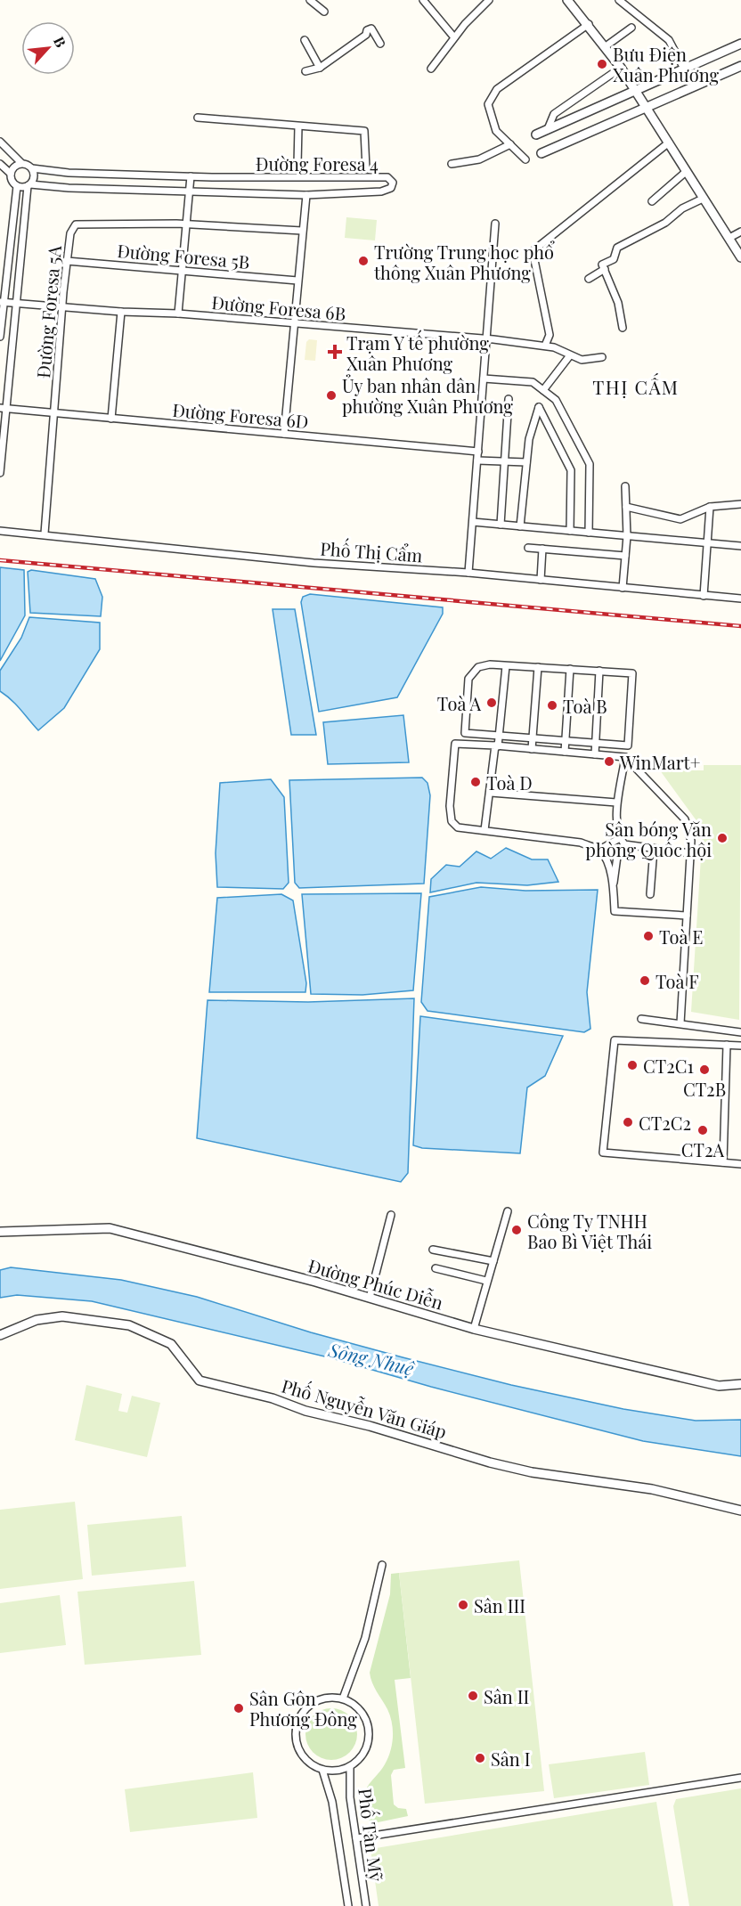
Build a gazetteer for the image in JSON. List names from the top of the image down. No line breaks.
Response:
{"streets":{"street":["Đường Foresa 4","Đường Foresa 5B","Đường Foresa 6B","Đường Foresa 5A","Đường Foresa 6D","Phố Thị Cẩm","Đường Phúc Diễn","Phố Nguyễn Văn Giáp","Phố Tân Mỹ"]},"crossings":[["Đường Foresa 5B","Đường Foresa 5A"],["Đường Foresa 6B","Đường Foresa 5A"],["Đường Foresa 5A","Đường Foresa 6D"],["Đường Foresa 5A","Phố Thị Cẩm"]],"districts":["THỊ CẤM"],"water":["Sông Nhuệ"],"places":{"other":["Bưu Điện Xuân Phương","Trường Trung học phổ thông Xuân Phương","Ủy ban nhân dân phường Xuân Phương","Toà A","Toà B","WinMart+","Toà D","Sân bóng Văn phòng Quốc hội","Toà E","Toà F","CT2C1","CT2B","CT2C2","CT2A","Công Ty TNHH Bao Bì Việt Thái","Sân III","Sân II","Sân Gôn Phương Đông","Sân I"],"health":["Trạm Y tế phường Xuân Phương"]},"north":"top right"}
